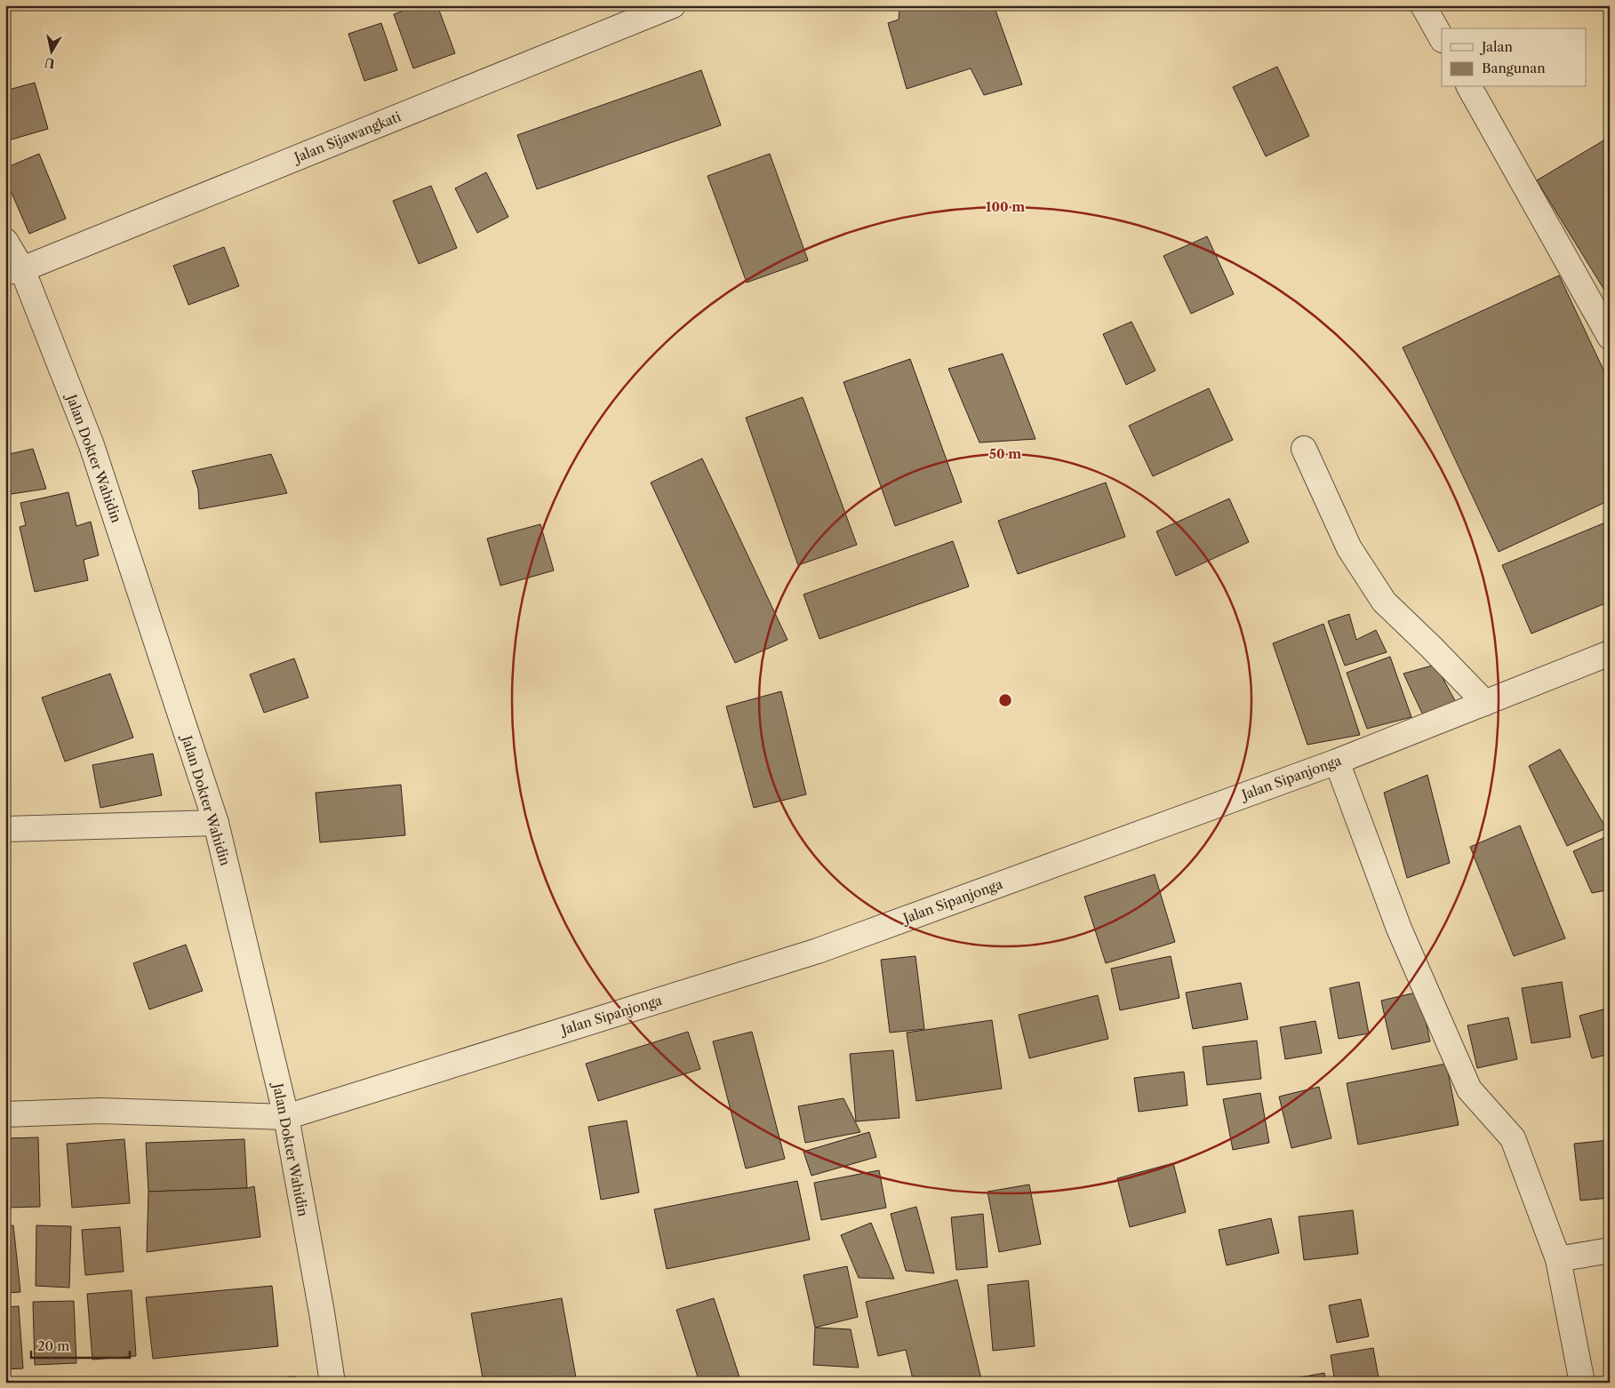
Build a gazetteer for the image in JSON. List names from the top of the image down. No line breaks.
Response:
{"streets":{"street":["Jalan Sijawangkati","Jalan Dokter Wahidin","Jalan Sipanjonga"]},"crossings":[["Jalan Sijawangkati","Jalan Dokter Wahidin"],["Jalan Dokter Wahidin","Jalan Sipanjonga"]],"legend":["Jalan","Bangunan"],"scale_bar":"20 m","north":"bottom","rings":["100 m","50 m"]}
